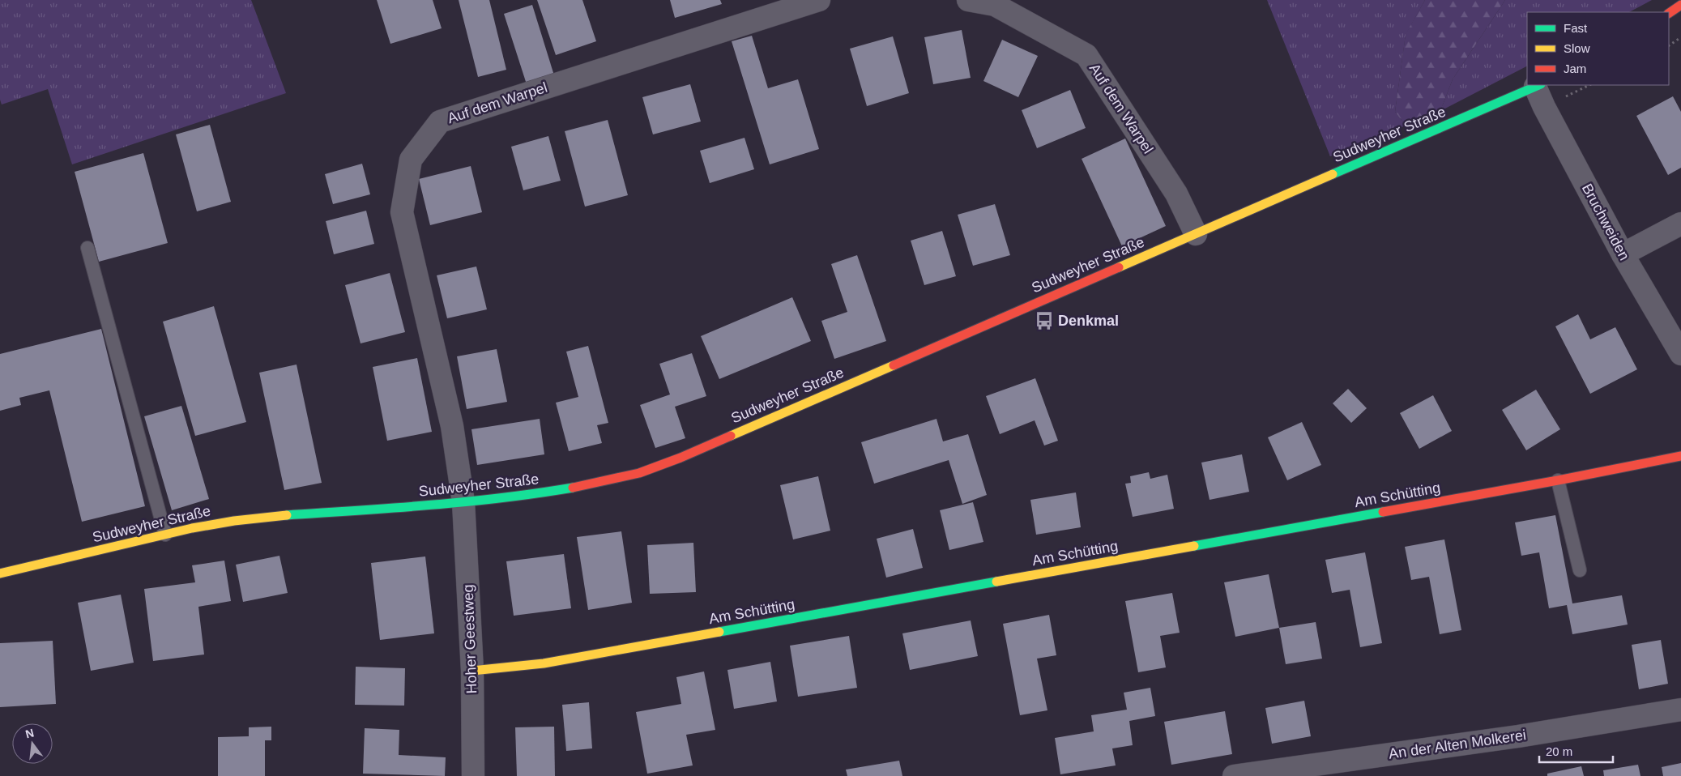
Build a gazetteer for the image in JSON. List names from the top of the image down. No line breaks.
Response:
{"streets":{"street":["Auf dem Warpel","Sudweyher Straße","Bruchweiden","Am Schütting","Hoher Geestweg","An der Alten Molkerei"]},"crossings":[["Auf dem Warpel","Sudweyher Straße"],["Auf dem Warpel","Hoher Geestweg"],["Sudweyher Straße","Bruchweiden"],["Sudweyher Straße","Hoher Geestweg"],["Am Schütting","Hoher Geestweg"]],"places":{"bus stop":["Denkmal"]},"legend":["Fast","Slow","Jam"],"scale_bar":"20 m","north":"top"}
